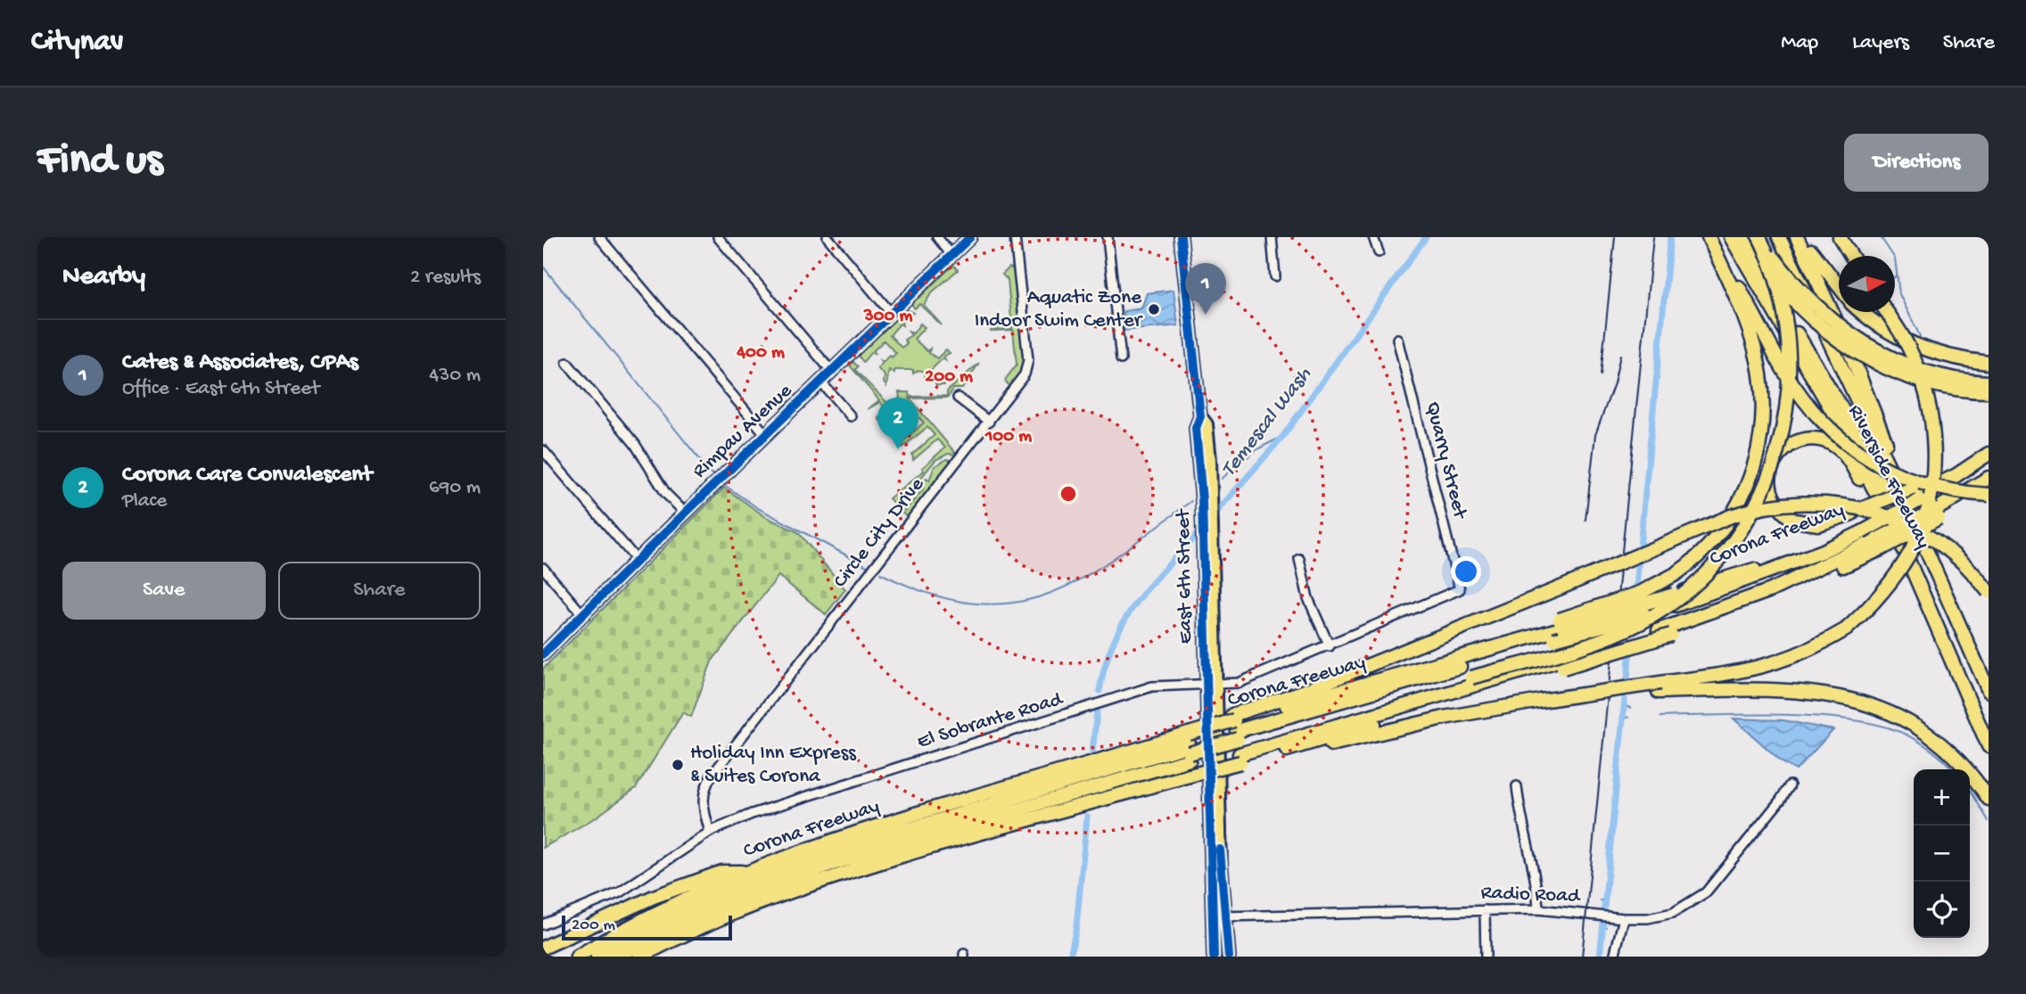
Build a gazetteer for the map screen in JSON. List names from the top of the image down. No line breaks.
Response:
{"streets":{"highway":["Riverside Freeway","Corona Freeway"],"main road":["Rimpau Avenue","East 6th Street"],"street":["Quarry Street","Circle City Drive","El Sobrante Road","Radio Road"]},"crossings":[["Quarry Street","El Sobrante Road"],["Riverside Freeway","Corona Freeway"],["Circle City Drive","El Sobrante Road"],["East 6th Street","El Sobrante Road"],["East 6th Street","Radio Road"]],"water":["Temescal Wash"],"places":["Aquatic Zone Indoor Swim Center","Holiday Inn Express & Suites Corona"],"scale_bar":"200 m","north":"right","page":{"header":"Citynav","nav":["Map","Layers","Share"],"buttons":["Directions",["Save","Share"]],"title":"Find us","heading":["Nearby","2 results"],"pins":["1","2"],"list":[{"mark":"1","name":"Cates & Associates, CPAs","note":"Office · East 6th Street","value":"430 m"},{"mark":"2","name":"Corona Care Convalescent","note":"Place","value":"690 m"}],"map_buttons":["+","−"],"scale":"200 m"},"rings":["300 m","400 m","200 m","100 m"]}
